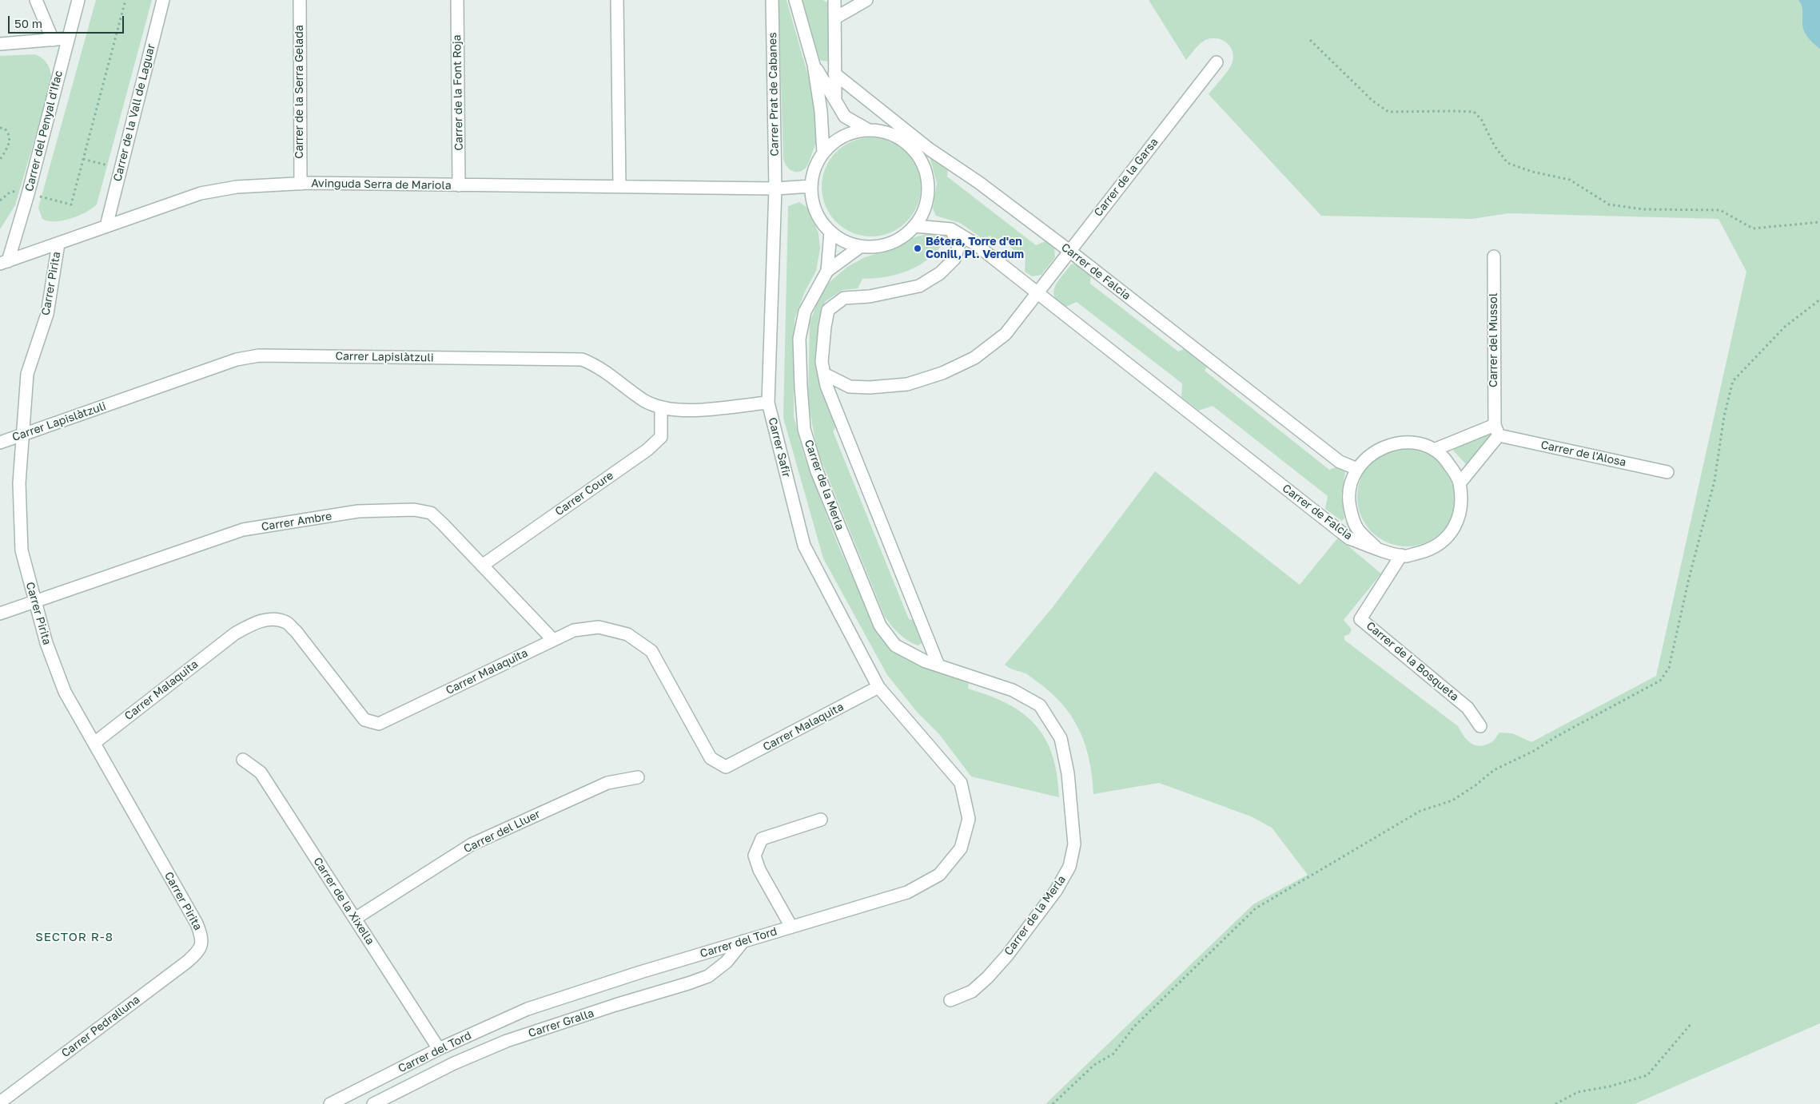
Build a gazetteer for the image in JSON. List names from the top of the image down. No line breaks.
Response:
{"streets":{"street":["Carrer de la Serra Gelada","Carrer de la Font Roja","Carrer Prat de Cabanes","Carrer de la Vall de Laguar","Carrer del Penyal d'Ifac","Carrer de la Garsa","Avinguda Serra de Mariola","Carrer de Falcia","Carrer Pirita","Carrer del Mussol","Carrer Lapislàtzuli","Carrer Safir","Carrer de l'Alosa","Carrer de la Merla","Carrer Coure","Carrer Ambre","Carrer de la Bosqueta","Carrer Malaquita","Carrer del Lluer","Carrer de la Xixella","Carrer del Tord","Carrer Gralla","Carrer Pedralluna"]},"crossings":[["Carrer de la Serra Gelada","Avinguda Serra de Mariola"],["Carrer de la Font Roja","Avinguda Serra de Mariola"],["Carrer Prat de Cabanes","Avinguda Serra de Mariola"],["Carrer Prat de Cabanes","Carrer Safir"],["Carrer de la Vall de Laguar","Avinguda Serra de Mariola"],["Carrer del Penyal d'Ifac","Avinguda Serra de Mariola"],["Carrer de la Garsa","Carrer de Falcia"],["Avinguda Serra de Mariola","Carrer de Falcia"],["Avinguda Serra de Mariola","Carrer Pirita"],["Avinguda Serra de Mariola","Carrer Safir"],["Avinguda Serra de Mariola","Carrer de la Merla"],["Carrer de Falcia","Carrer de la Merla"],["Carrer de Falcia","Carrer de la Bosqueta"],["Carrer Pirita","Carrer Lapislàtzuli"],["Carrer Pirita","Carrer Ambre"],["Carrer Pirita","Carrer Malaquita"],["Carrer Pirita","Carrer Pedralluna"],["Carrer del Mussol","Carrer de l'Alosa"],["Carrer Lapislàtzuli","Carrer Safir"],["Carrer Lapislàtzuli","Carrer Coure"],["Carrer Safir","Carrer Malaquita"],["Carrer Safir","Carrer del Tord"],["Carrer Coure","Carrer Ambre"],["Carrer Ambre","Carrer Malaquita"],["Carrer Malaquita","Carrer del Tord"],["Carrer del Lluer","Carrer de la Xixella"],["Carrer de la Xixella","Carrer del Tord"],["Carrer del Tord","Carrer Gralla"]],"districts":["SECTOR R-8"],"places":["Bétera, Torre d'en Conill, Pl. Verdum"],"scale_bar":"50 m"}
